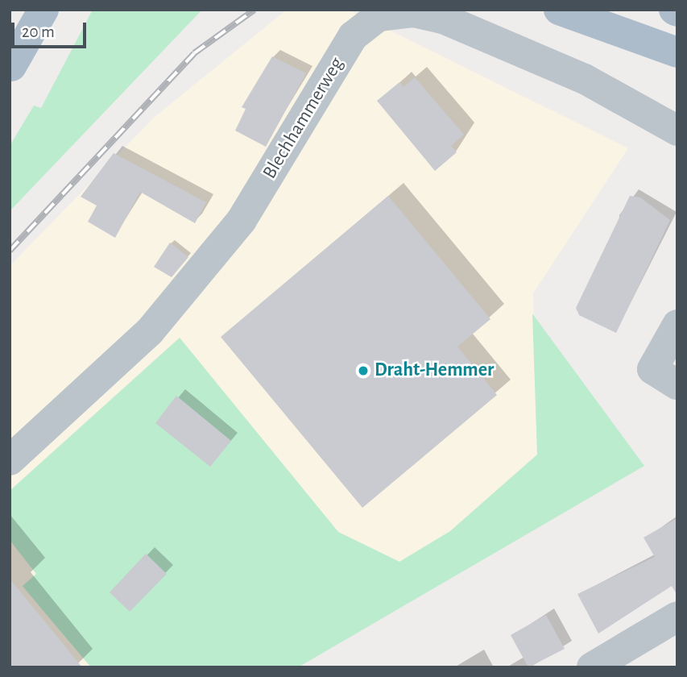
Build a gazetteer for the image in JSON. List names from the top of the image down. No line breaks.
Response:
{"streets":{"street":["Blechhammerweg"]},"places":["Draht-Hemmer"],"scale_bar":"20 m"}
